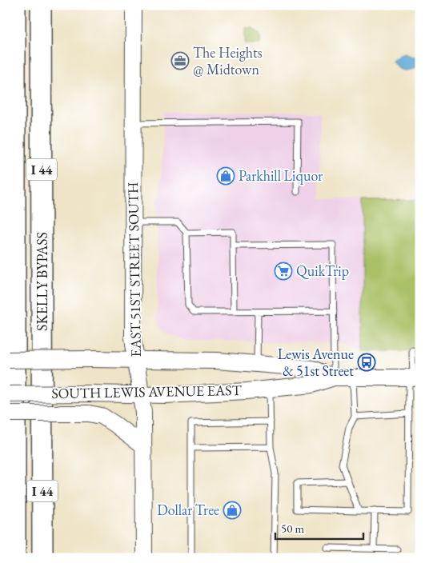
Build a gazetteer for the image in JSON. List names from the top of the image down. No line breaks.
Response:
{"streets":{"highway":["I 44","SKELLY BYPASS"],"main road":["EAST 51ST STREET SOUTH","SOUTH LEWIS AVENUE EAST"]},"crossings":[["EAST 51ST STREET SOUTH","SOUTH LEWIS AVENUE EAST"]],"places":{"office":["The Heights @ Midtown"],"shop":["Parkhill Liquor","Dollar Tree"],"supermarket":["QuikTrip"],"bus stop":["Lewis Avenue & 51st Street"]},"scale_bar":"50 m"}
